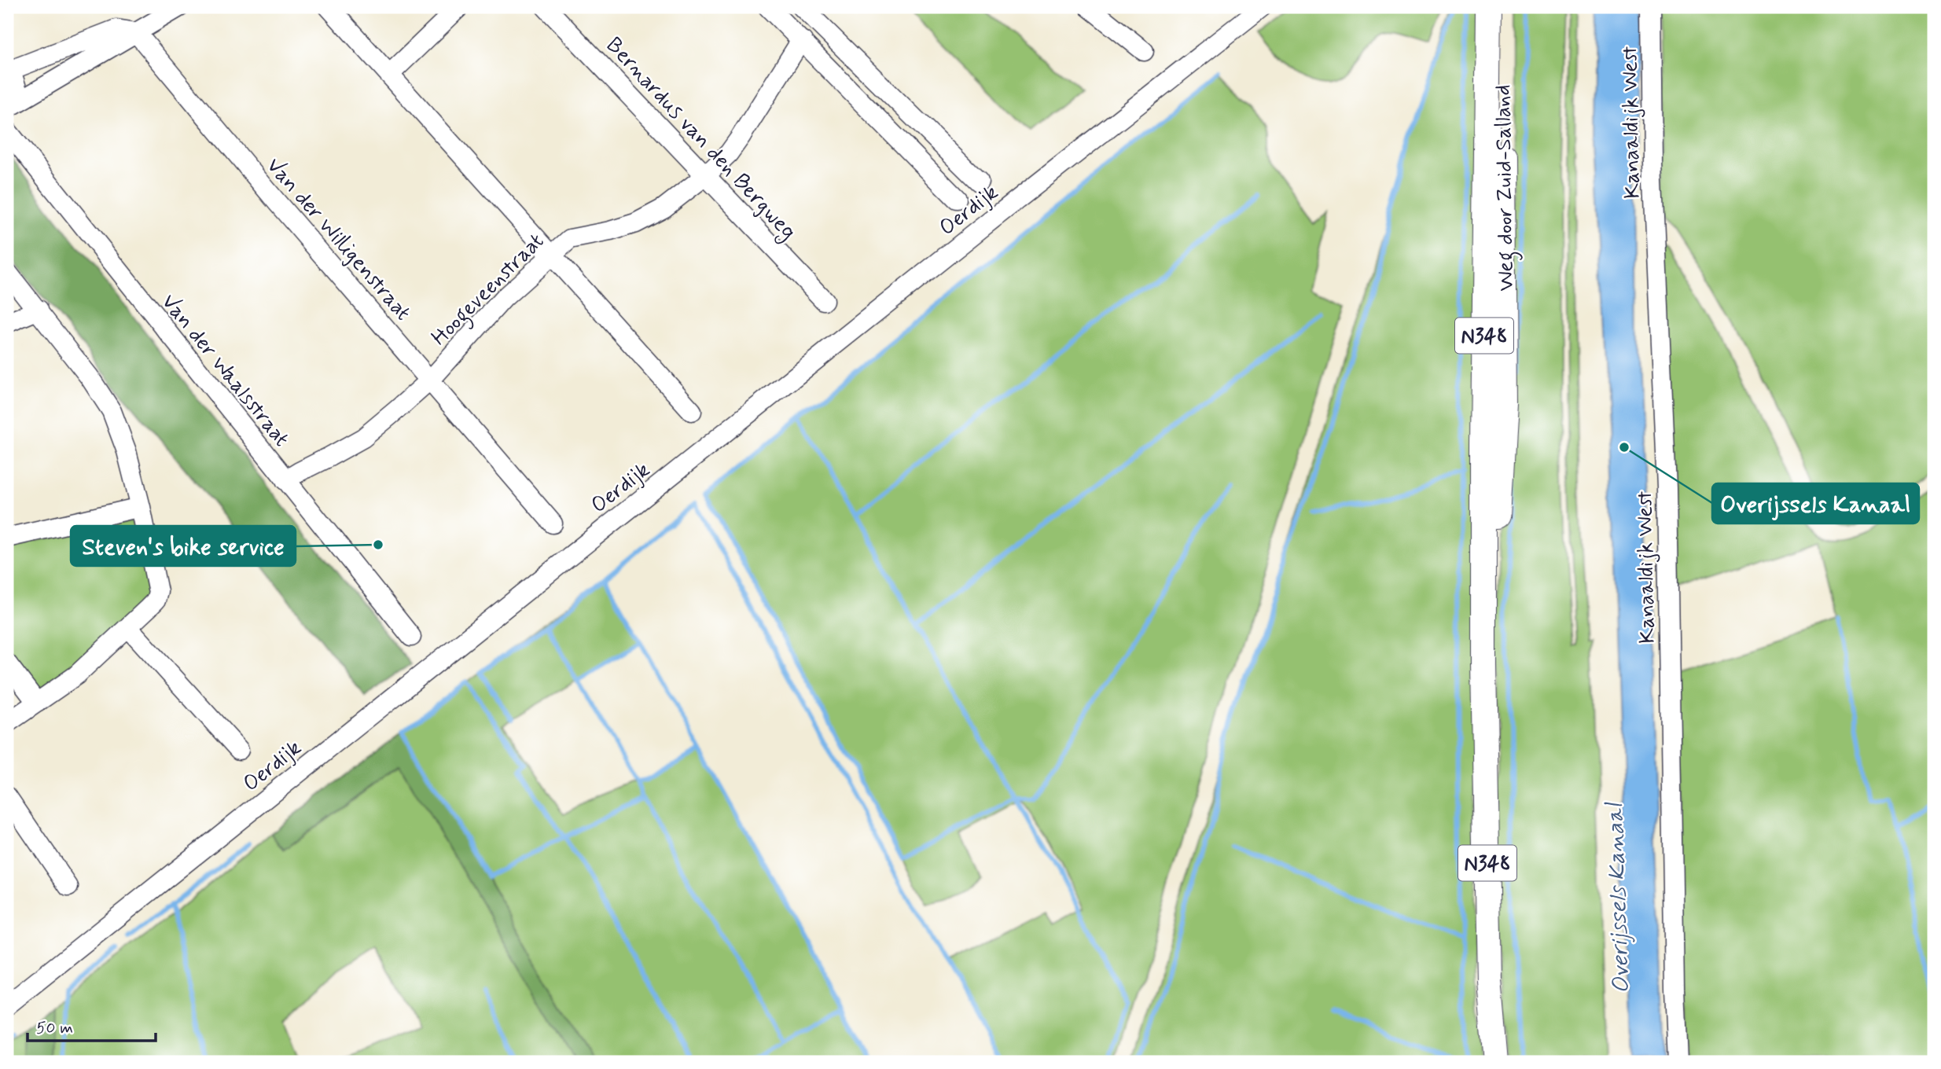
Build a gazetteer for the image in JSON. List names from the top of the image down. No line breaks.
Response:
{"streets":{"main road":["Weg door Zuid-Salland","N348"],"street":["Kanaaldijk West","Bernardus van den Bergweg","Oerdijk","Van der Willigenstraat","Hoogeveenstraat","Van der Waalsstraat"]},"crossings":[["Bernardus van den Bergweg","Hoogeveenstraat"],["Van der Willigenstraat","Hoogeveenstraat"],["Hoogeveenstraat","Van der Waalsstraat"]],"water":["Overijssels Kanaal"],"places":["Overijssels Kanaal","Steven's bike service"],"scale_bar":"50 m"}
